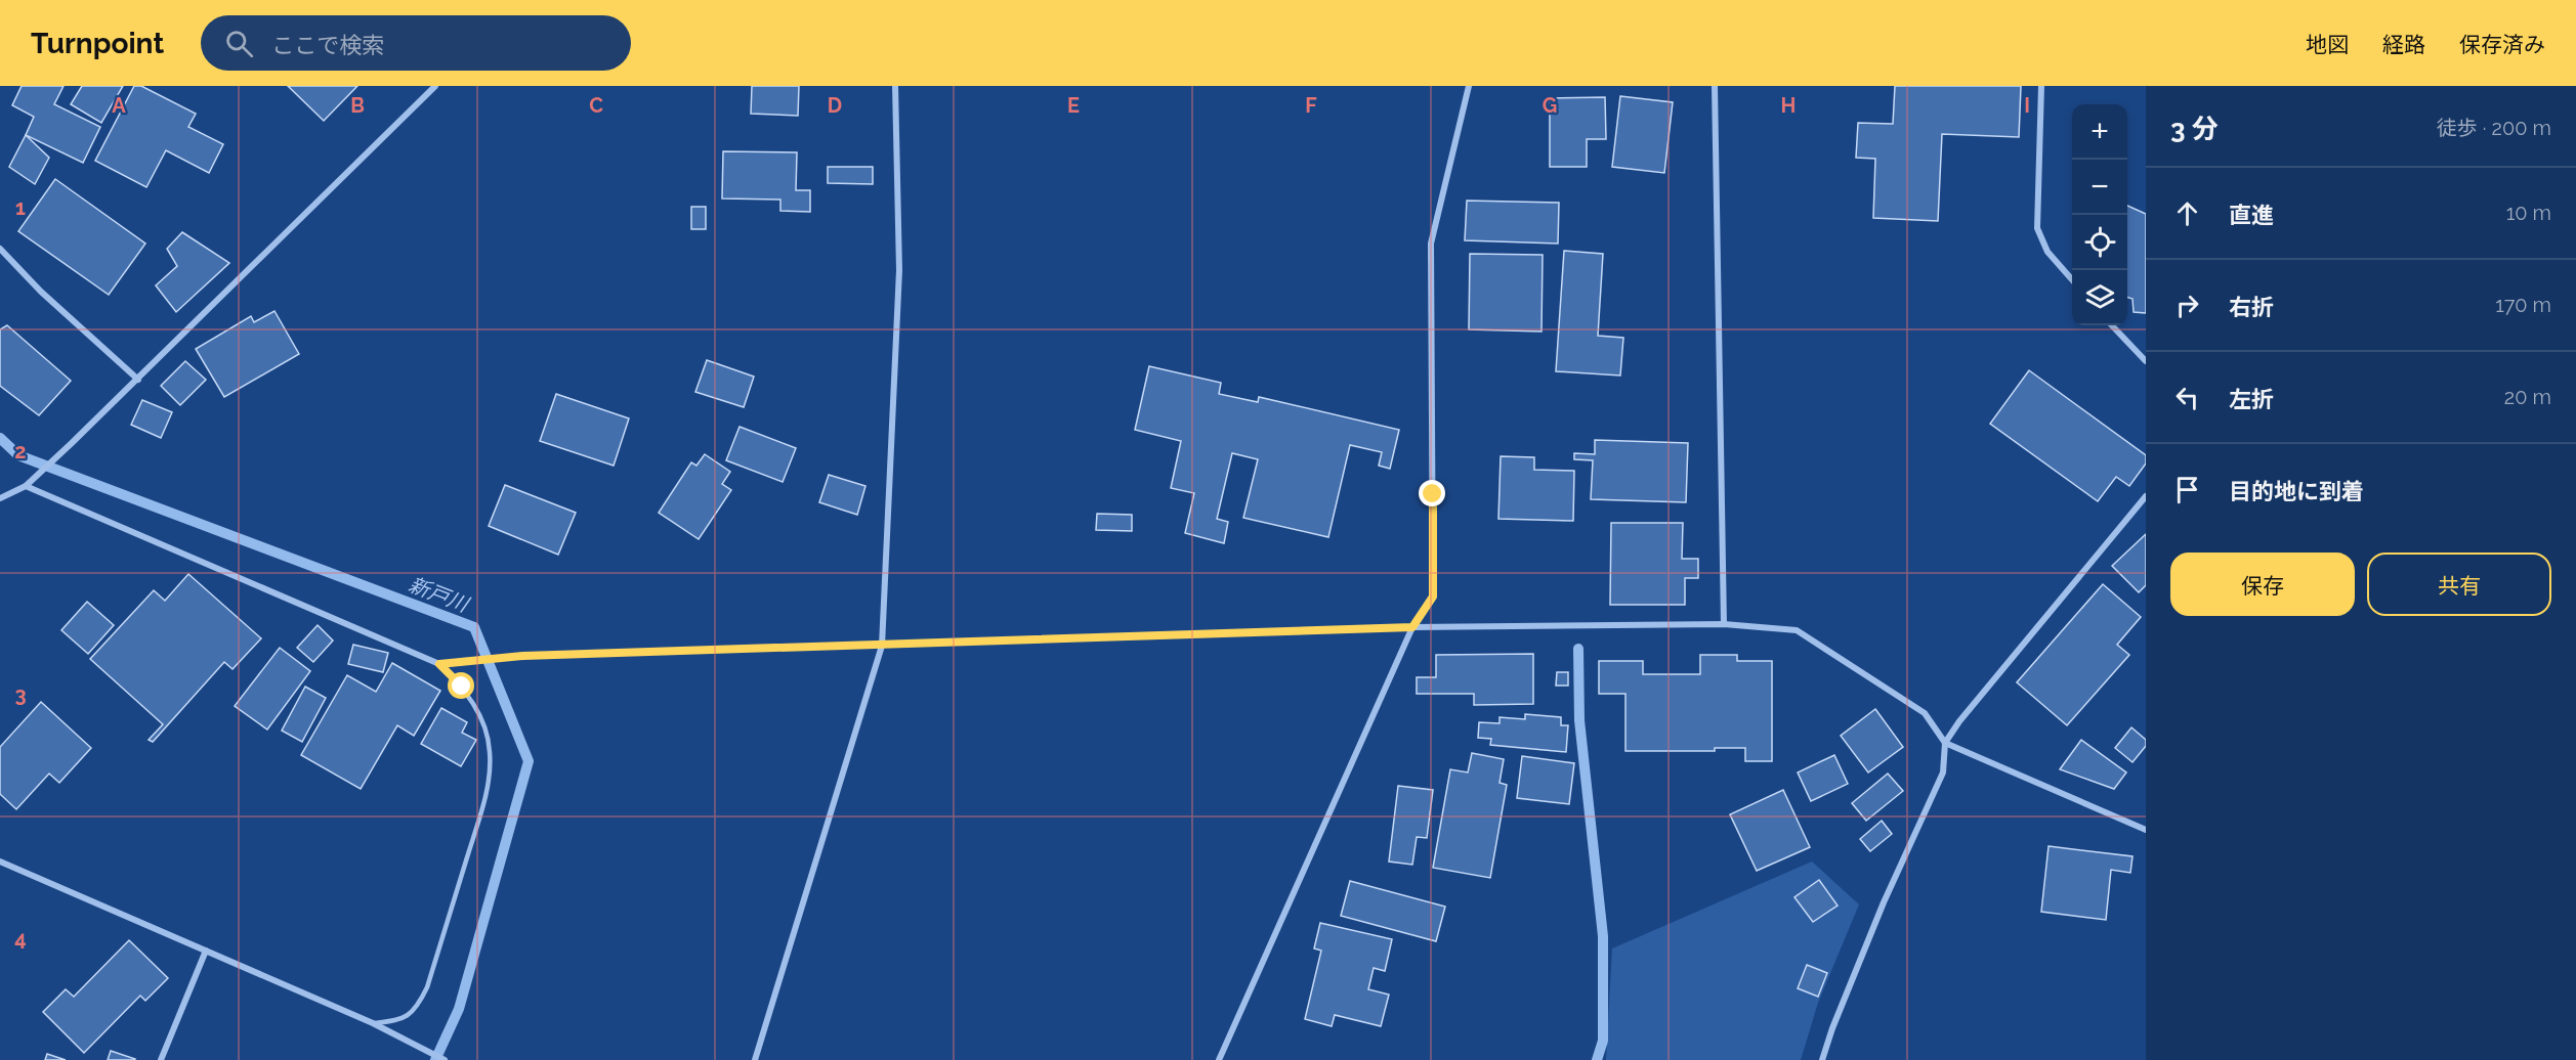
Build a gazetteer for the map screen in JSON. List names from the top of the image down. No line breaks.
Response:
{"water":["新戸川"],"page":{"header":"Turnpoint","search":"ここで検索","nav":["地図","経路","保存済み"],"heading":["3 分","徒歩 · 200 m"],"map_buttons":["+","−"],"list":[["直進","10 m"],["右折","170 m"],["左折","20 m"],"目的地に到着"],"buttons":["保存","共有"]},"grid":{"columns":["A","B","C","D","E","F","G","H","I"],"rows":["1","2","3","4"]}}
